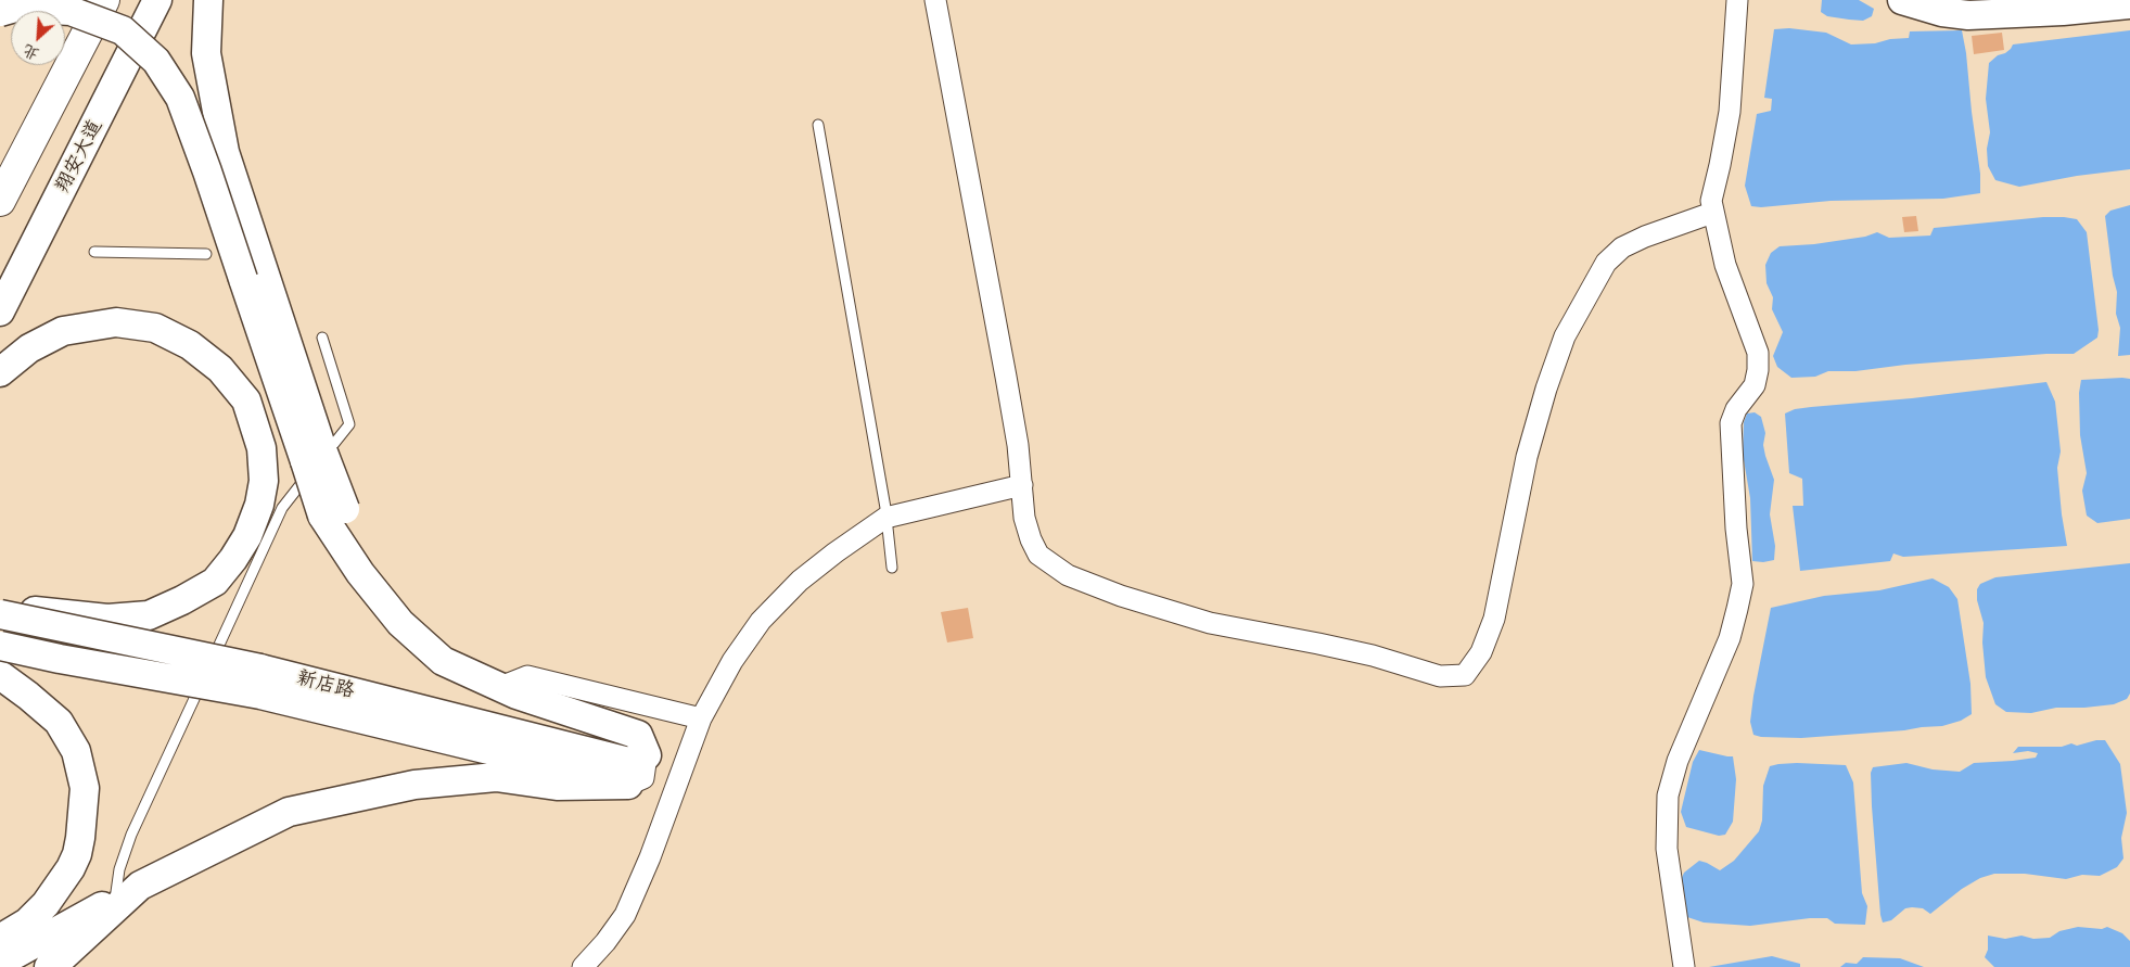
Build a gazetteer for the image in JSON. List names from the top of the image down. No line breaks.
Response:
{"streets":{"main road":["翔安大道","新店路"]},"north":"bottom left"}
